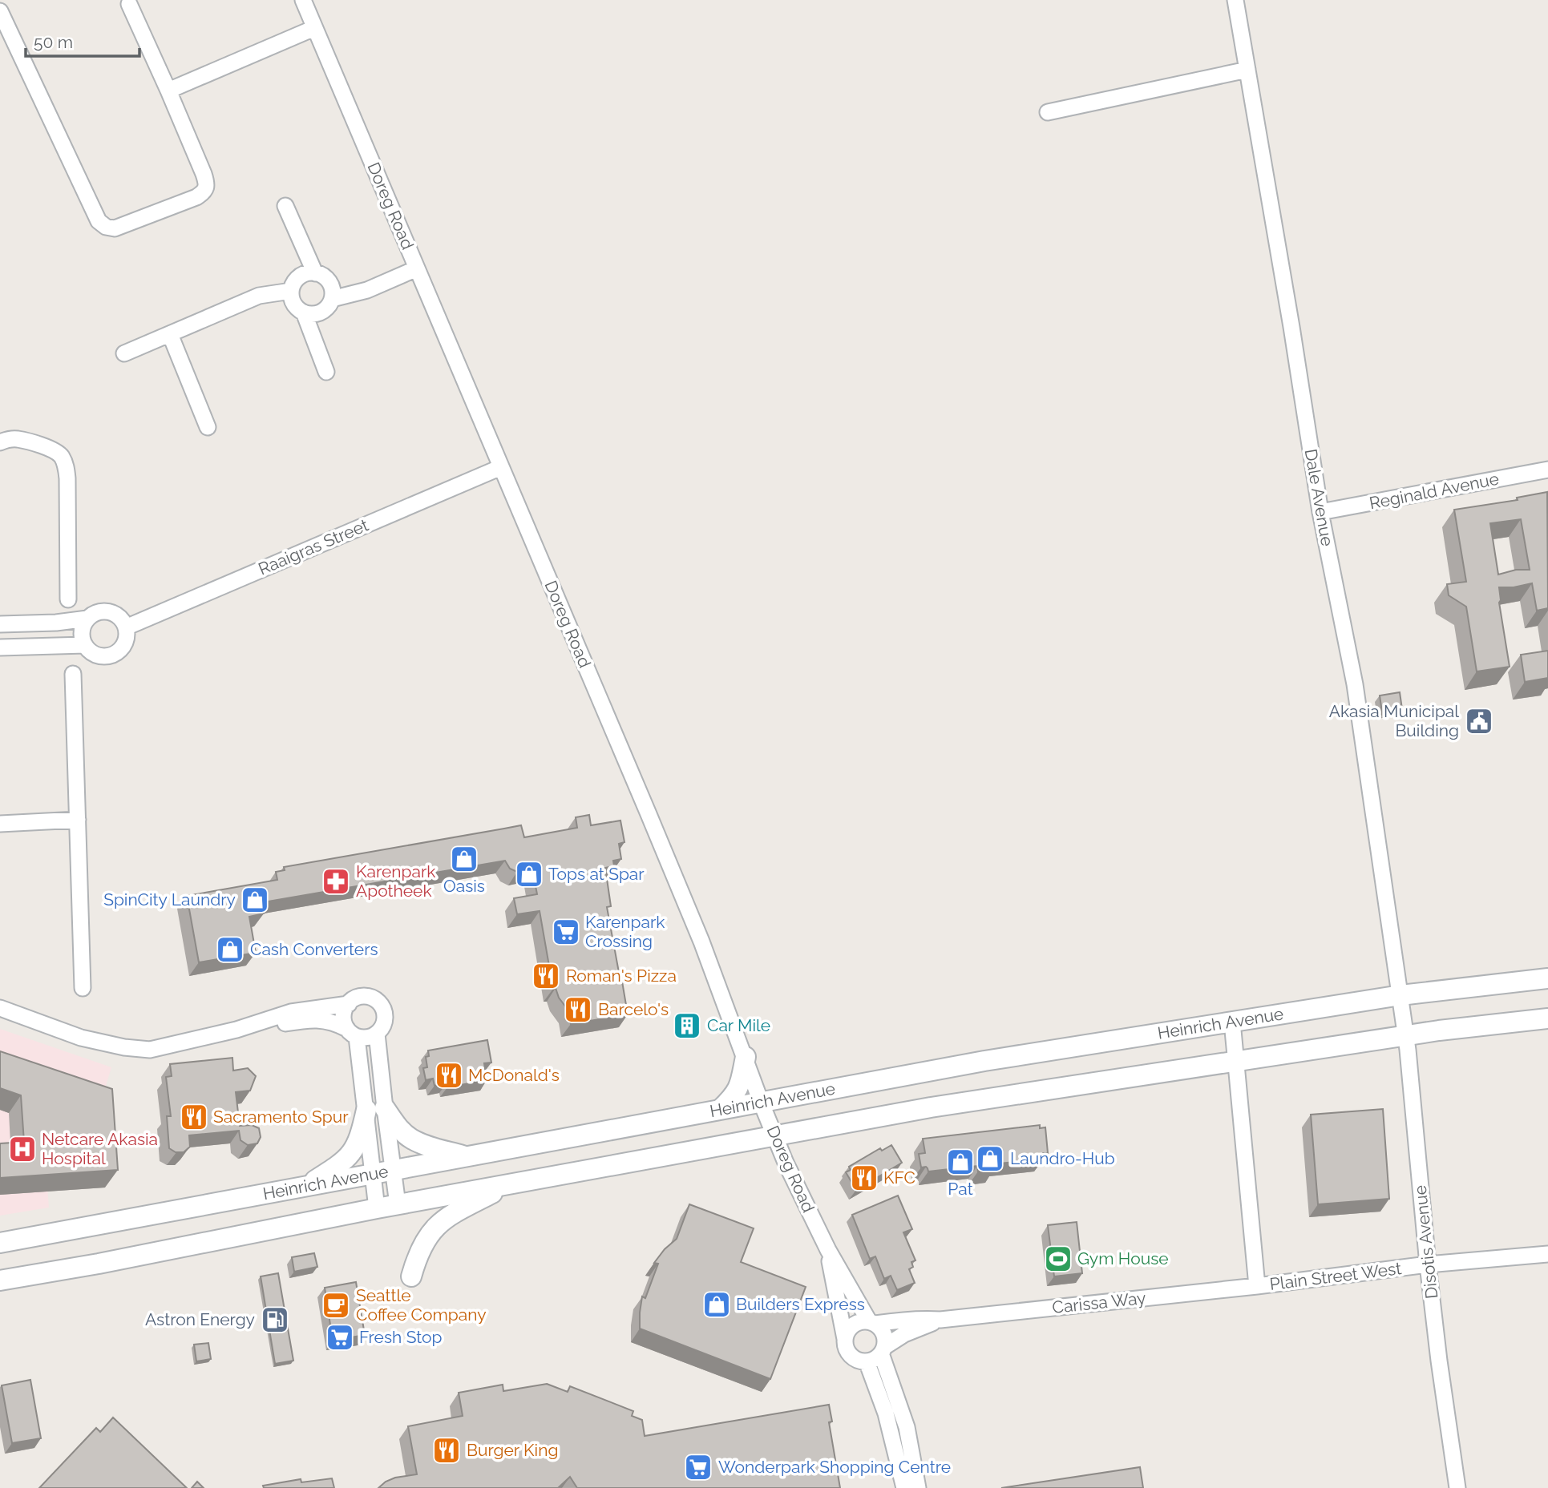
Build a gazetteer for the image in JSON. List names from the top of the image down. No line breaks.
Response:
{"streets":{"street":["Doreg Road","Reginald Avenue","Dale Avenue","Raaigras Street","Heinrich Avenue","Disotis Avenue","Plain Street West","Carissa Way"]},"crossings":[["Doreg Road","Raaigras Street"],["Doreg Road","Heinrich Avenue"],["Doreg Road","Carissa Way"],["Reginald Avenue","Dale Avenue"],["Dale Avenue","Heinrich Avenue"],["Dale Avenue","Disotis Avenue"],["Heinrich Avenue","Disotis Avenue"],["Disotis Avenue","Plain Street West"],["Plain Street West","Carissa Way"]],"places":{"public building":["Akasia Municipal Building"],"shop":["Oasis","Tops at Spar","SpinCity Laundry","Cash Converters","Laundro-Hub","Pat","Builders Express"],"pharmacy":["Karenpark Apotheek"],"supermarket":["Karenpark Crossing","Fresh Stop","Wonderpark Shopping Centre"],"restaurant":["Roman's Pizza","Barcelo's","McDonald's","Sacramento Spur","KFC","Burger King"],"building":["Car Mile"],"hospital":["Netcare Akasia Hospital"],"sports":["Gym House"],"cafe":["Seattle Coffee Company"],"fuel station":["Astron Energy"]},"scale_bar":"50 m"}
